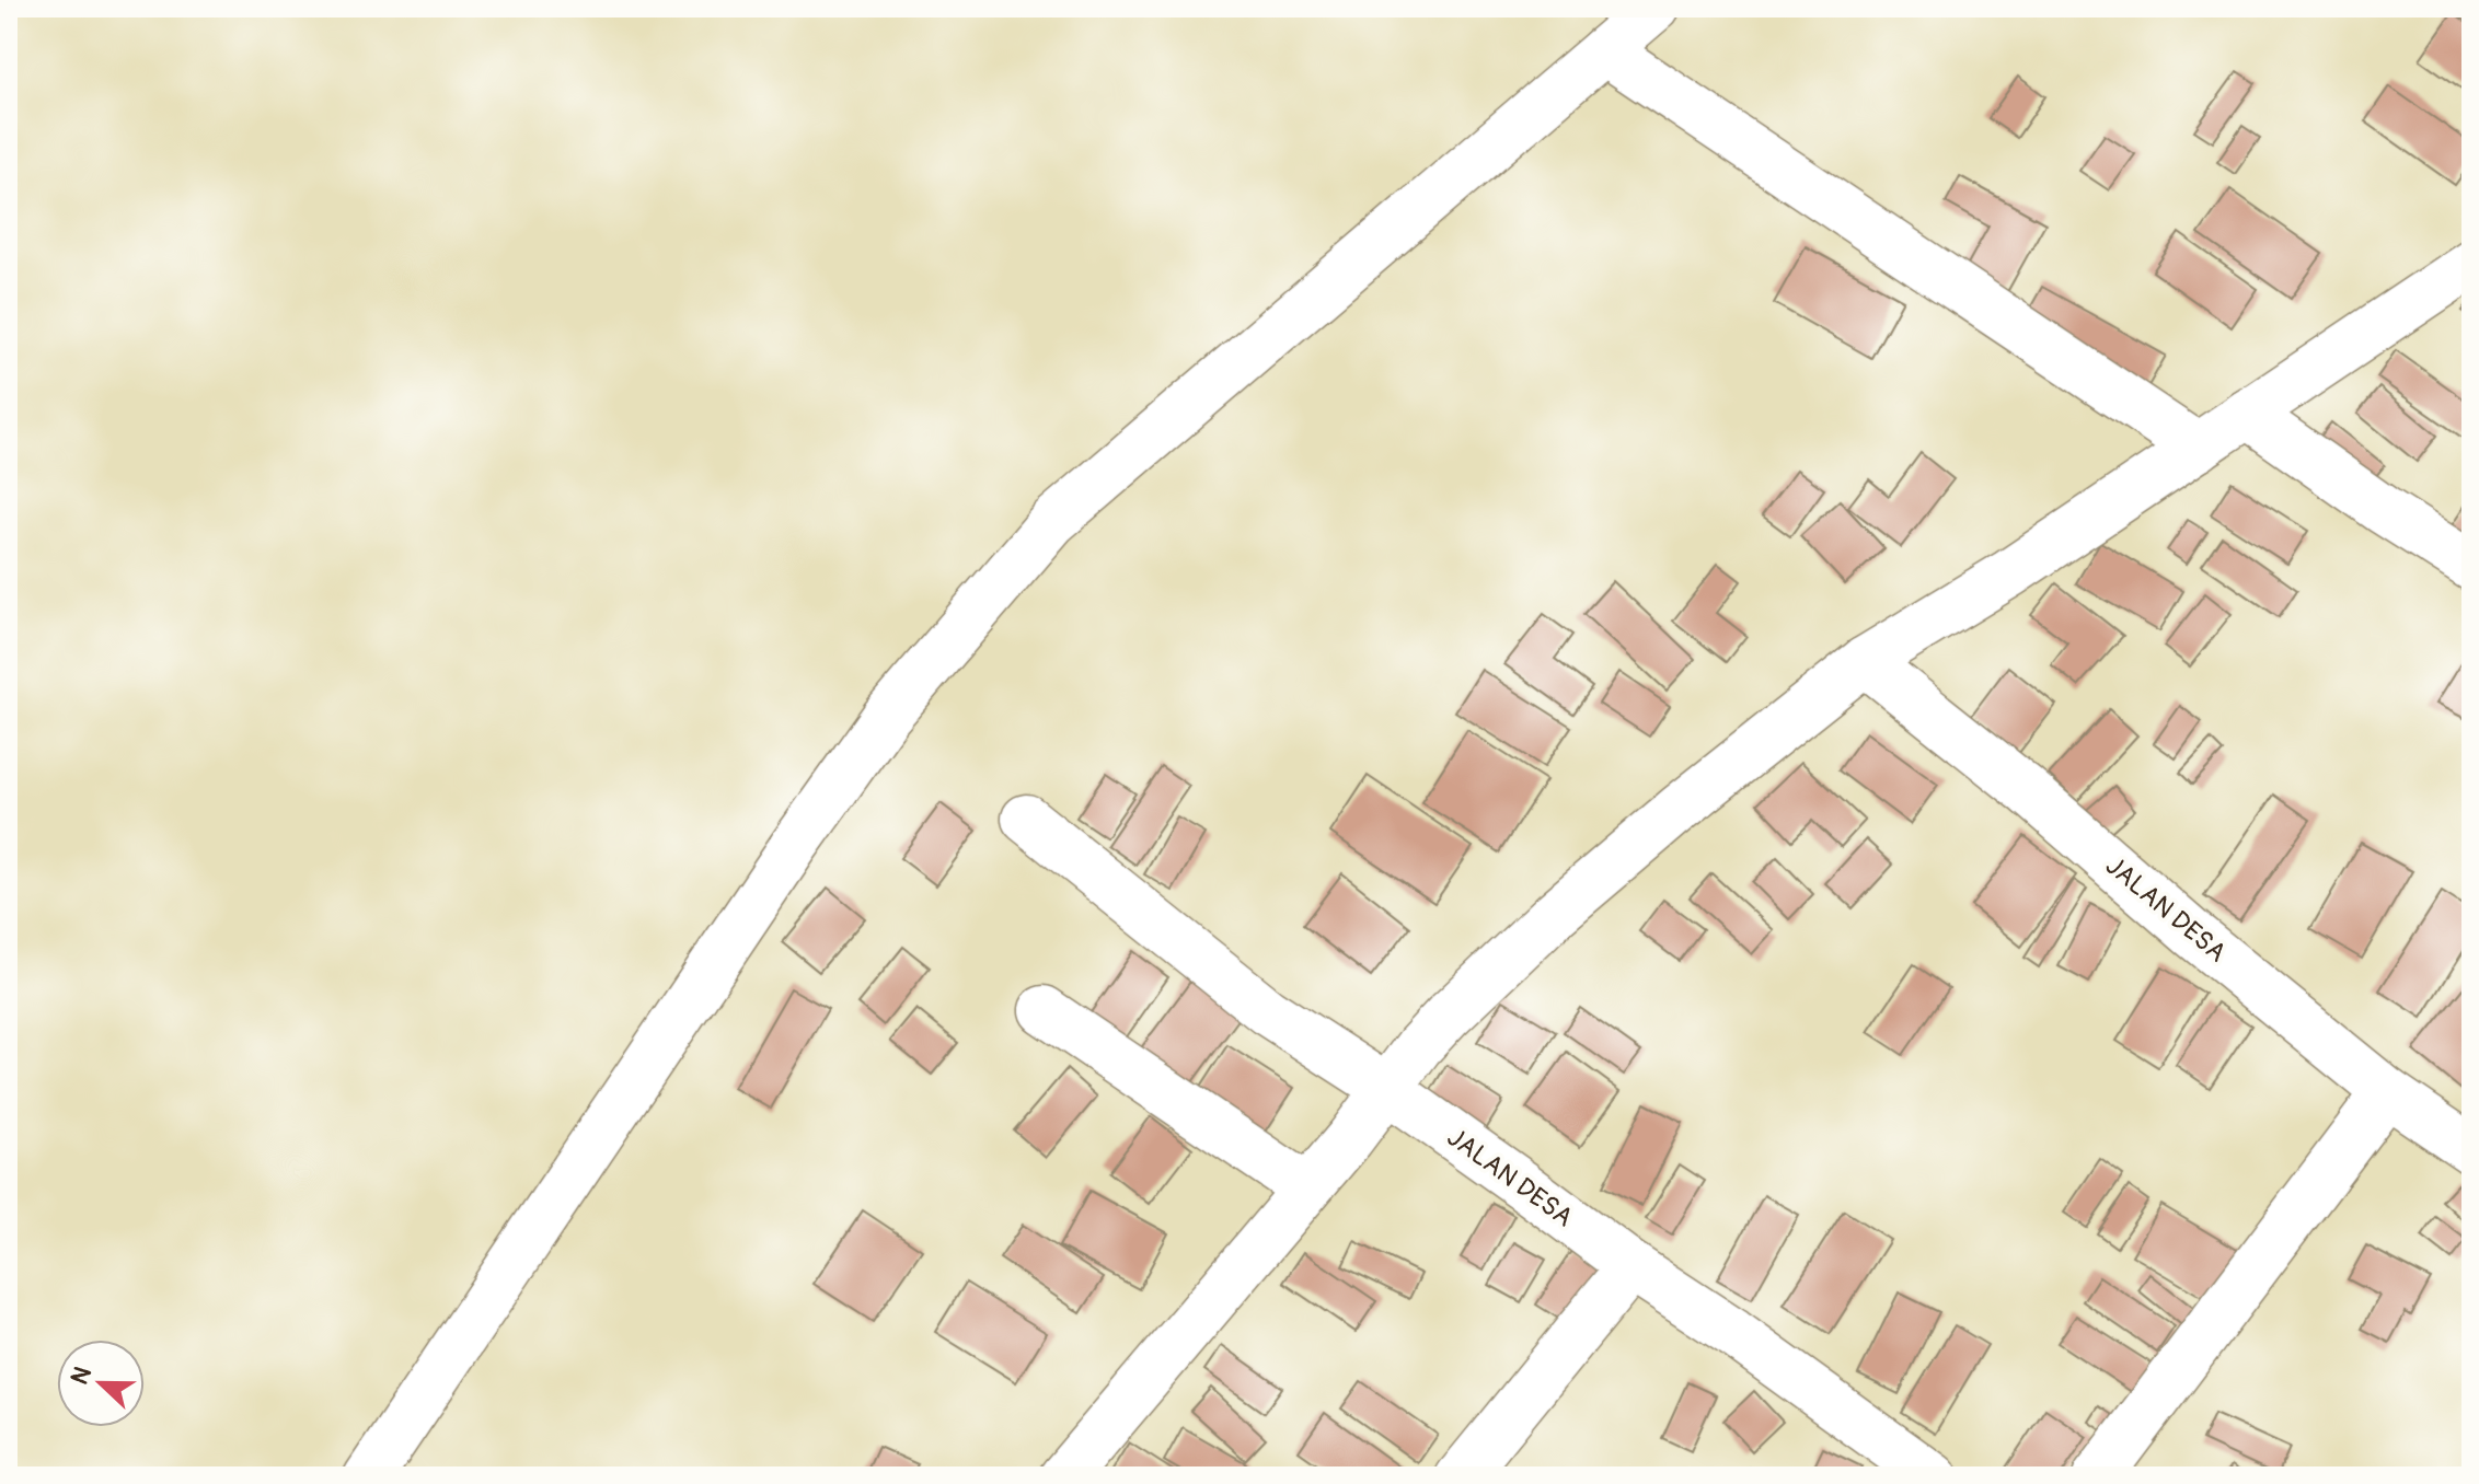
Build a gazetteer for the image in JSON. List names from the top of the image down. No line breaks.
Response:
{"streets":{"street":["JALAN DESA"]},"north":"left"}
